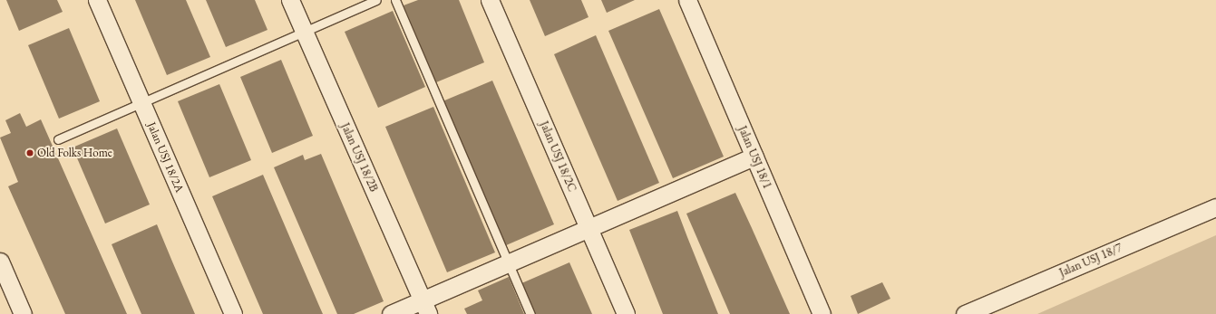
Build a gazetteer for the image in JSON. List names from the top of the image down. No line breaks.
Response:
{"streets":{"street":["Jalan USJ 18/2C","Jalan USJ 18/2A","Jalan USJ 18/2B","Jalan USJ 18/1","Jalan USJ 18/7"]},"places":["Old Folks Home"]}
